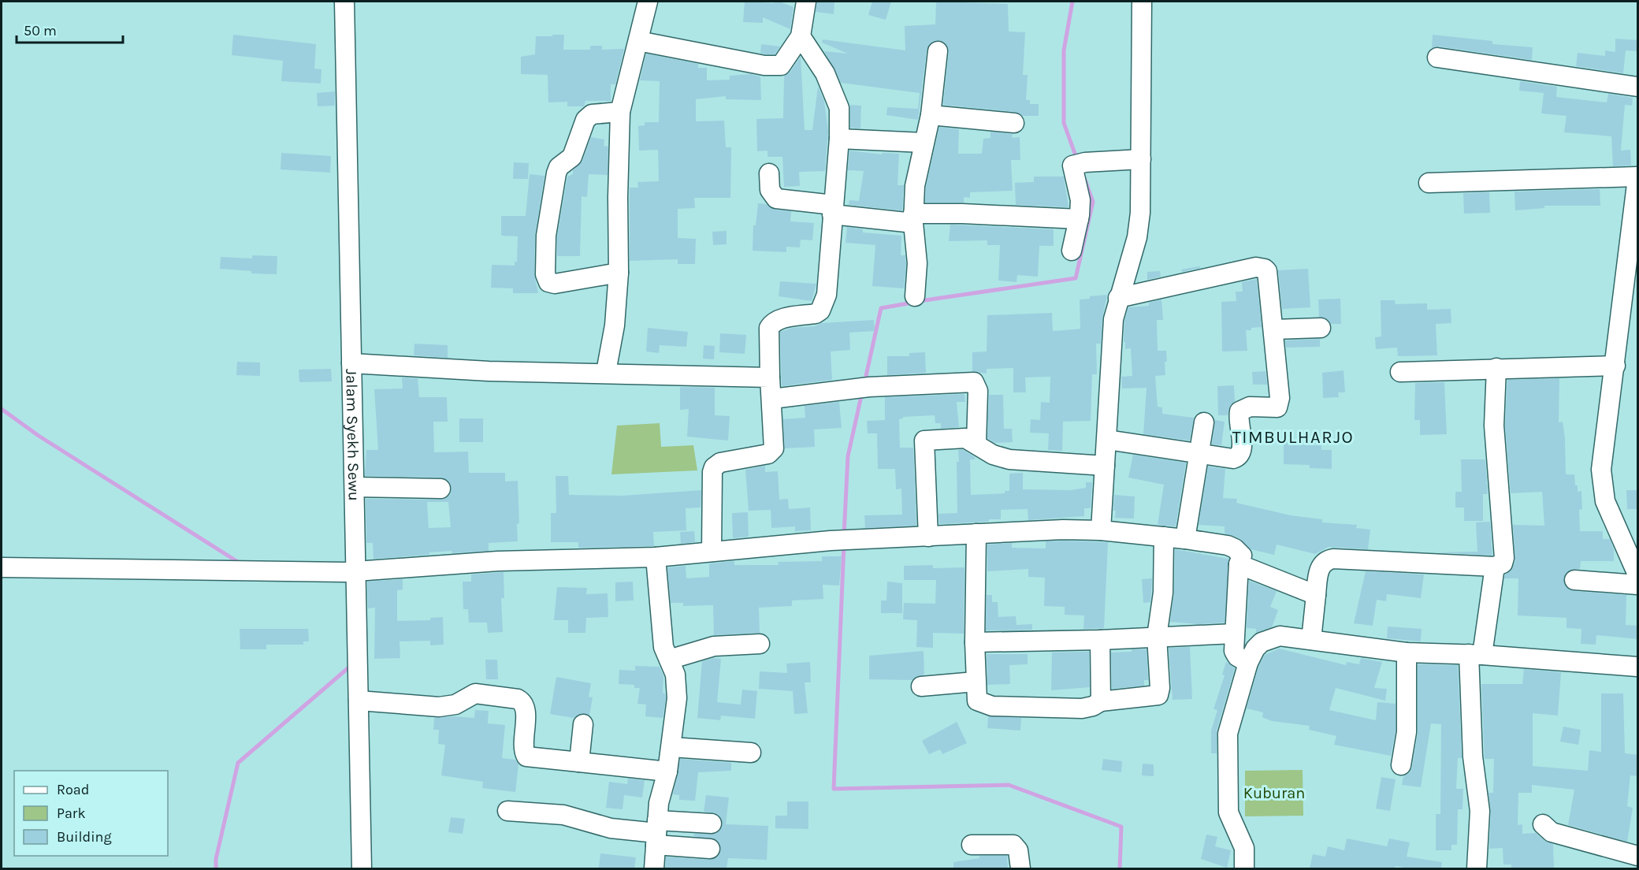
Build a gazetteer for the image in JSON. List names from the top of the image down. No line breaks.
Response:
{"streets":{"street":["Jalam Syekh Sewu"]},"districts":["TIMBULHARJO"],"parks":["Kuburan"],"legend":["Road","Park","Building"],"scale_bar":"50 m"}
